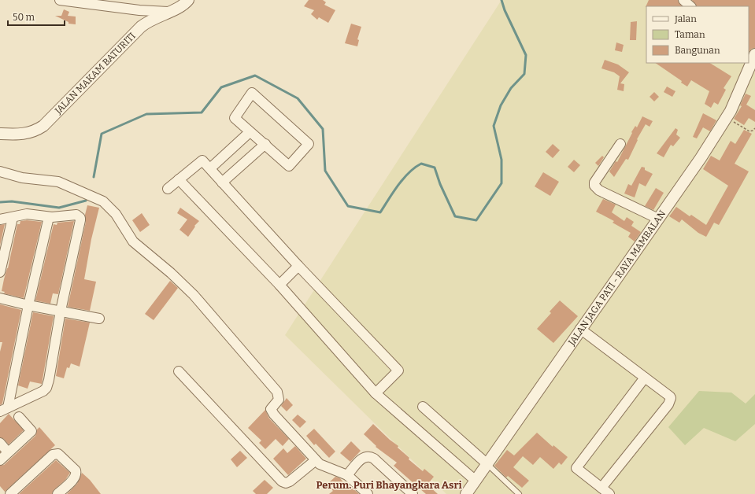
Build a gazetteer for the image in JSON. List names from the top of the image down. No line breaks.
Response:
{"streets":{"street":["JALAN MAKAM BATURITI","JALAN JAGA PATI - RAYA MAMBALAN"]},"districts":["Perum. Puri Bhayangkara Asri"],"legend":["Jalan","Taman","Bangunan"],"scale_bar":"50 m"}
